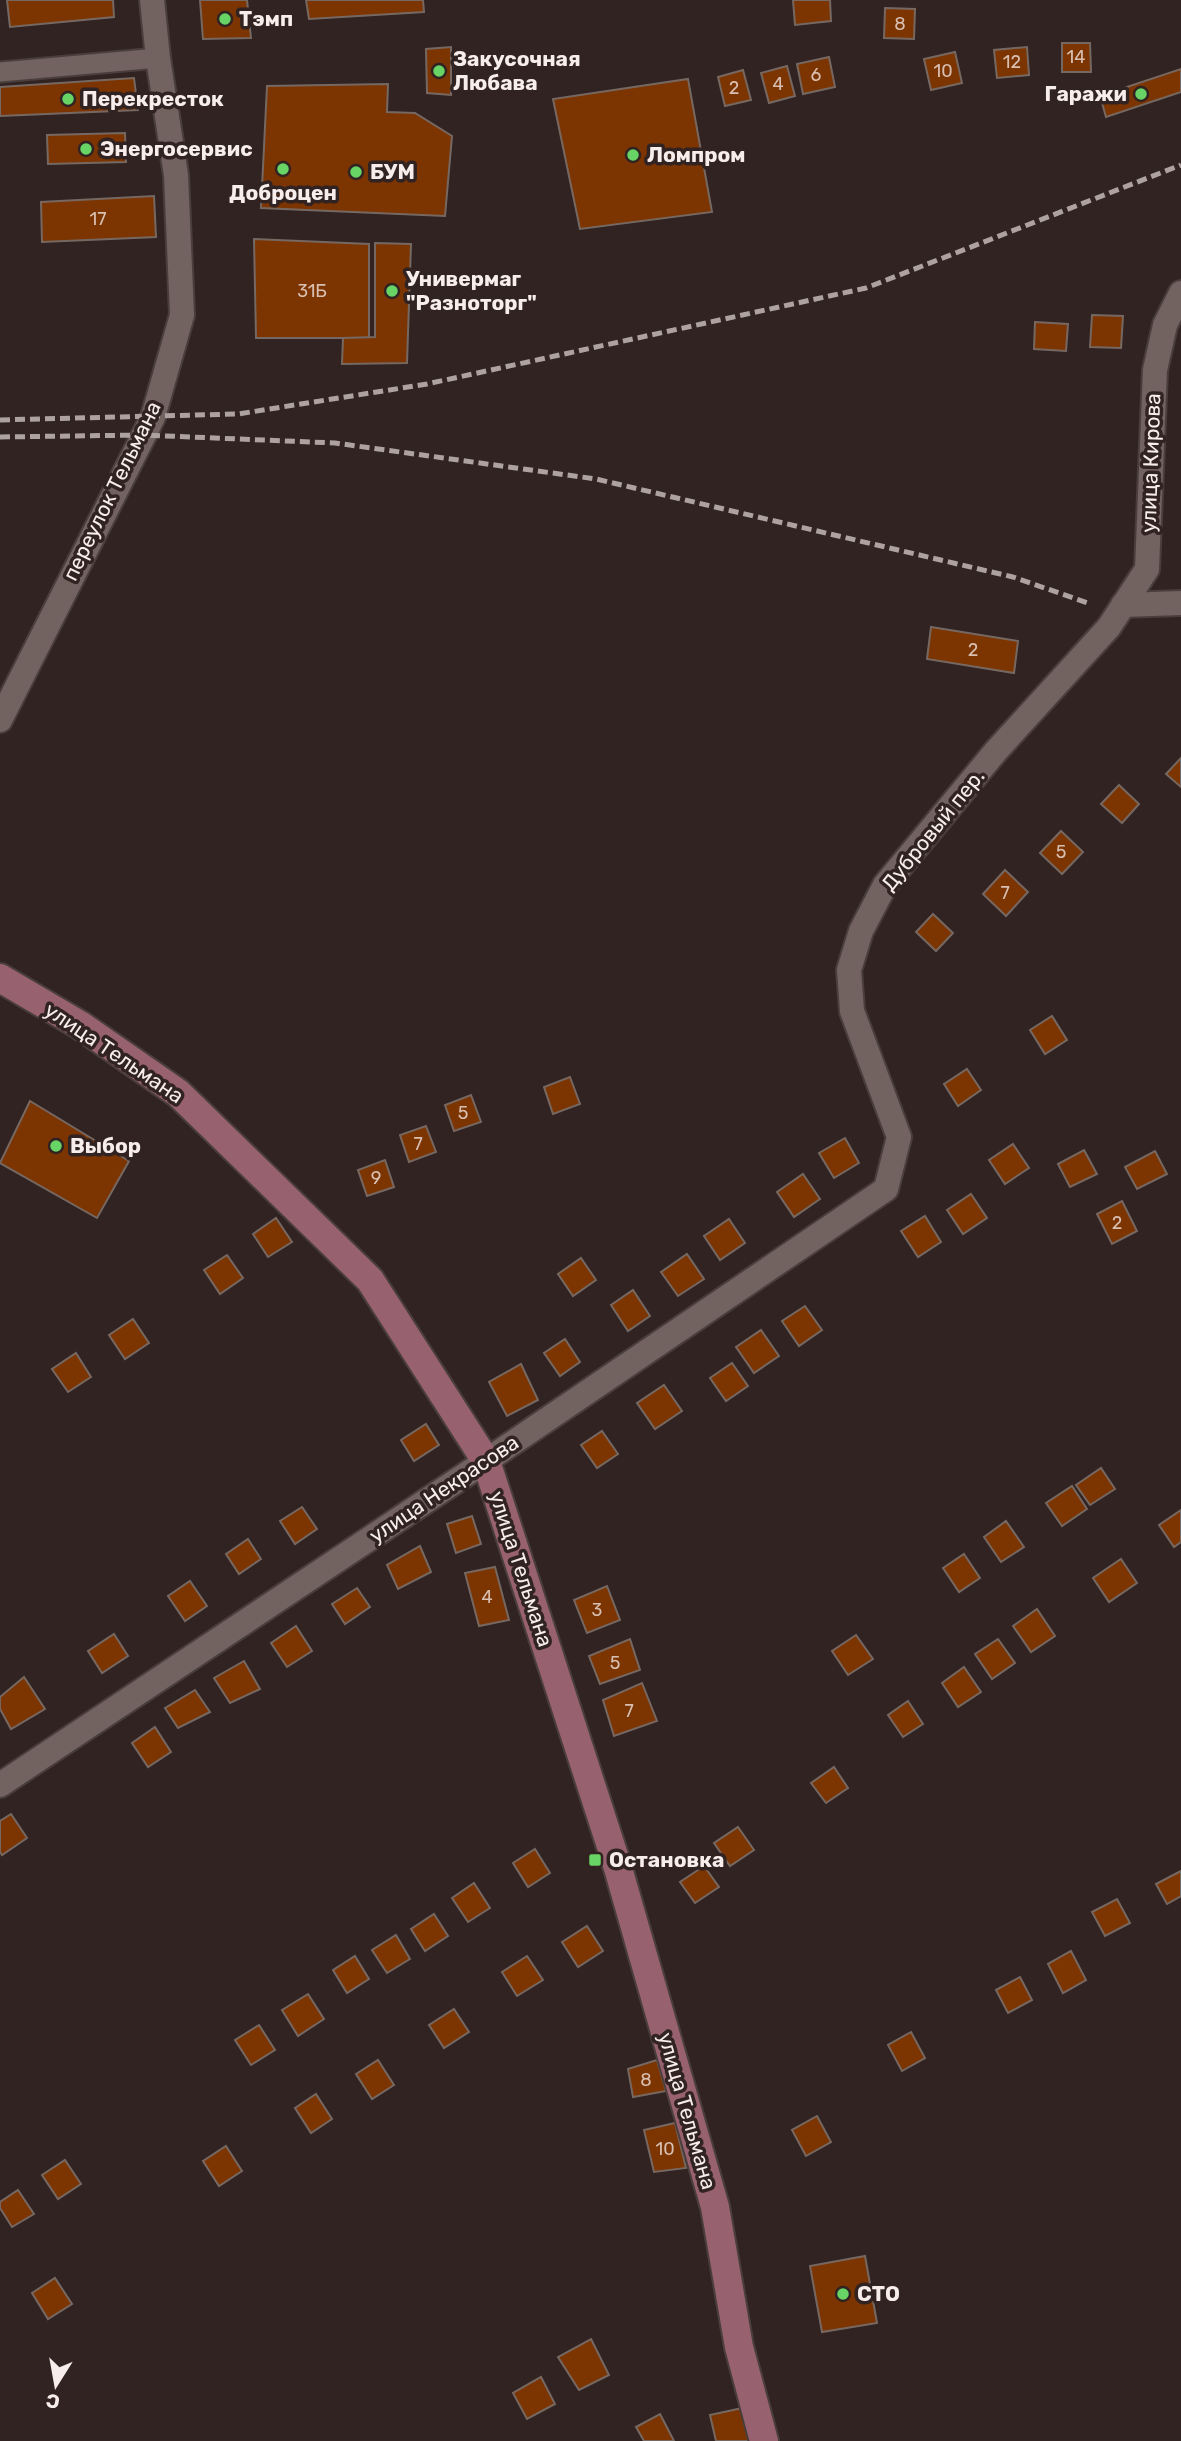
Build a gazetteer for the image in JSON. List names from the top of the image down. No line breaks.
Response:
{"streets":{"main road":["улица Тельмана"],"street":["улица Кирова","переулок Тельмана","Дубровый пер.","улица Некрасова"]},"crossings":[["улица Кирова","Дубровый пер."],["Дубровый пер.","улица Некрасова"],["улица Тельмана","улица Некрасова"]],"places":{"other":["Тэмп","Закусочная Любава","Гаражи","Перекресток","Энергосервис","Ломпром","Доброцен","БУМ","Универмаг \"Разноторг\"","Выбор","СТО"],"transit":["Остановка"]},"house_numbers":["8","14","12","10","6","4","2","17","31Б","2","5","7","5","7","9","2","4","3","5","7","8","10"],"north":"bottom"}
